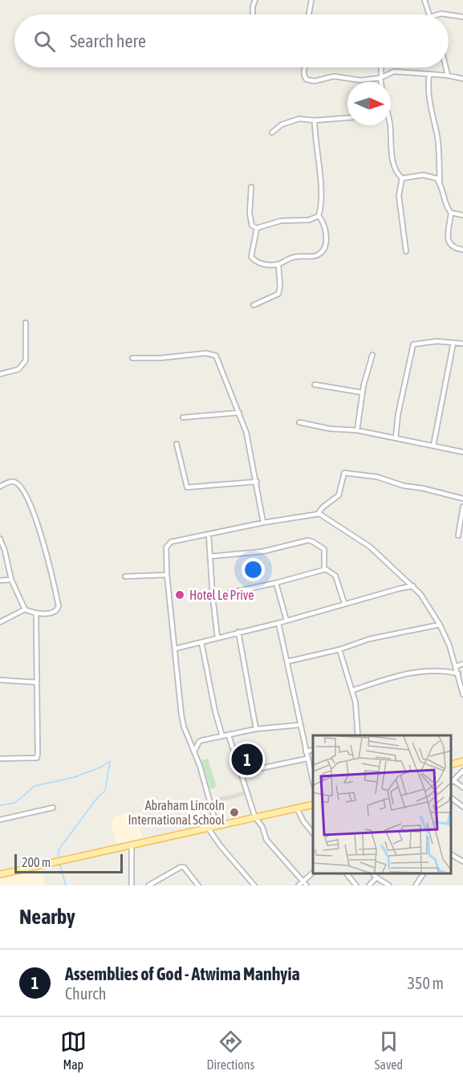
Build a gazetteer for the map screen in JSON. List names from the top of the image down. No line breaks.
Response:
{"places":["Hotel Le Prive","Abraham Lincoln International School"],"scale_bar":"200 m","north":"right","page":{"search":"Search here","pins":"1","scale":"200 m","heading":"Nearby","list":[{"mark":"1","name":"Assemblies of God - Atwima Manhyia","note":"Church","value":"350 m"}],"nav":["Map","Directions","Saved"]}}
